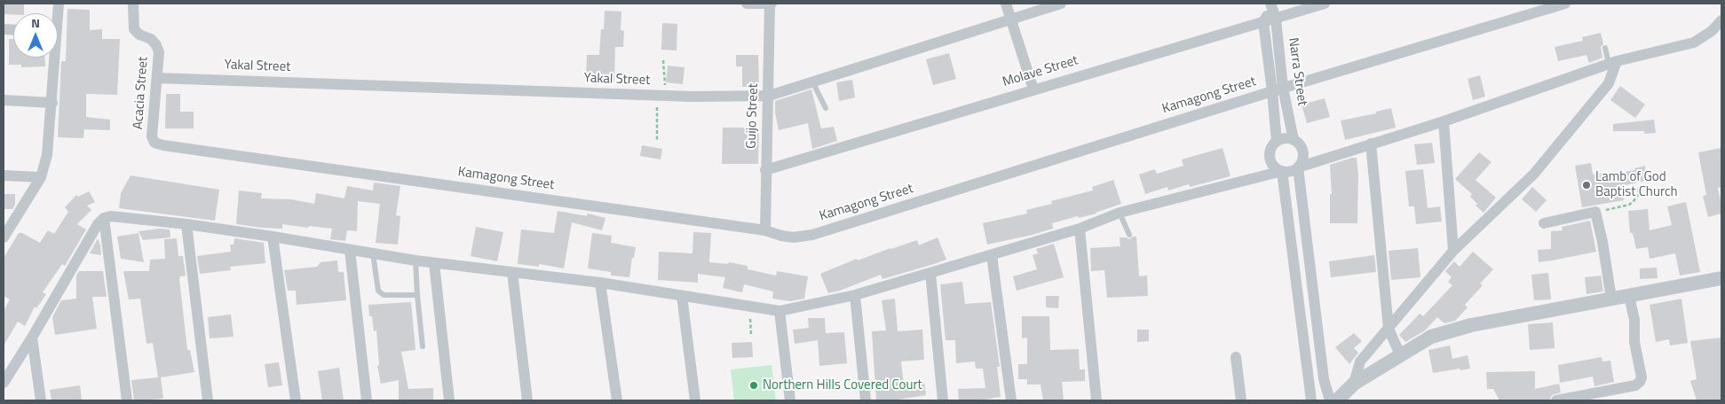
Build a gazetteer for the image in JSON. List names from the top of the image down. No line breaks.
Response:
{"streets":{"street":["Yakal Street","Molave Street","Narra Street","Acacia Street","Kamagong Street","Guijo Street"]},"crossings":[["Yakal Street","Acacia Street"],["Yakal Street","Guijo Street"],["Molave Street","Narra Street"],["Molave Street","Guijo Street"],["Narra Street","Kamagong Street"],["Acacia Street","Kamagong Street"],["Kamagong Street","Guijo Street"]],"places":["Lamb of God Baptist Church","Northern Hills Covered Court"],"north":"top"}
